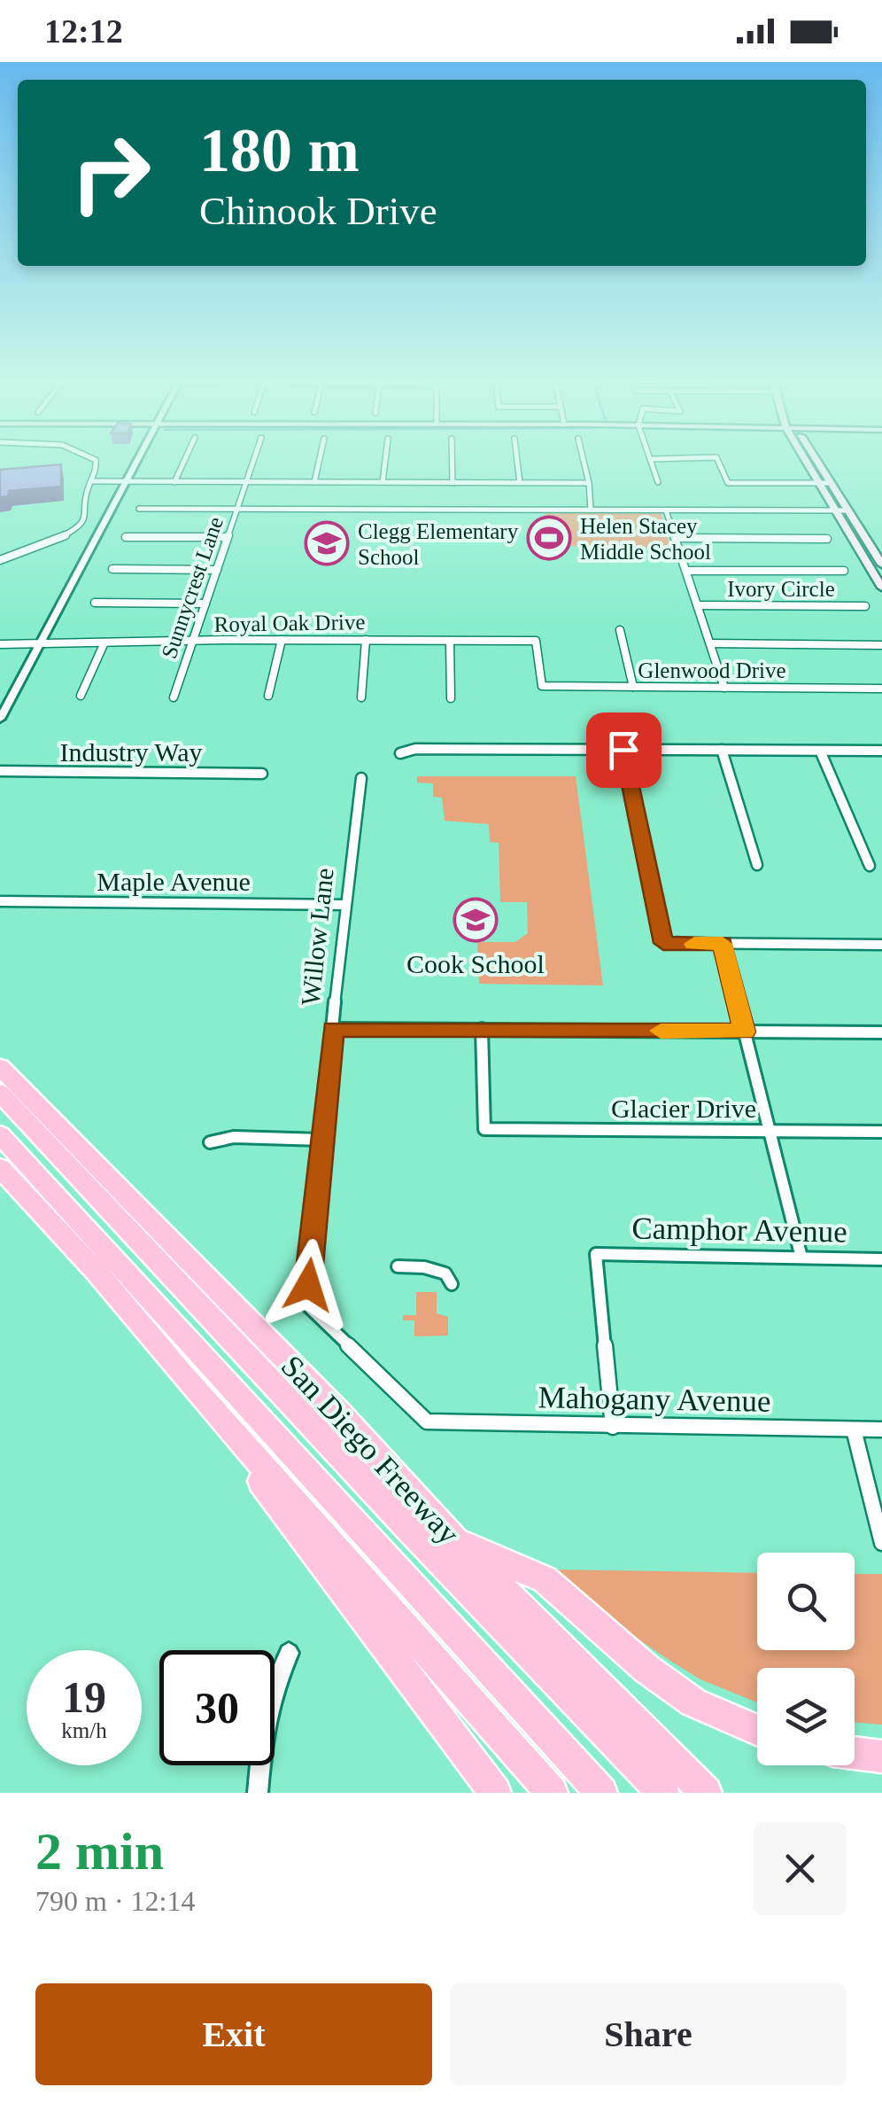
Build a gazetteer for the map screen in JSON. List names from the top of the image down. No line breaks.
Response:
{"streets":{"highway":["San Diego Freeway"],"street":["Sunnycrest Lane","Ivory Circle","Royal Oak Drive","Glenwood Drive","Industry Way","Maple Avenue","Willow Lane","Glacier Drive","Camphor Avenue","Mahogany Avenue"]},"crossings":[["Sunnycrest Lane","Royal Oak Drive"],["Royal Oak Drive","Glenwood Drive"],["Maple Avenue","Willow Lane"],["Willow Lane","Mahogany Avenue"],["Camphor Avenue","Mahogany Avenue"]],"places":{"sports":["Helen Stacey Middle School"],"school or university":["Clegg Elementary School","Cook School"]},"page":{"status":"12:12","turn":["180 m","Chinook Drive"],"speed":"19 km/h","limit":"30","heading":["2 min","790 m · 12:14"],"buttons":["Exit","Share"]}}
